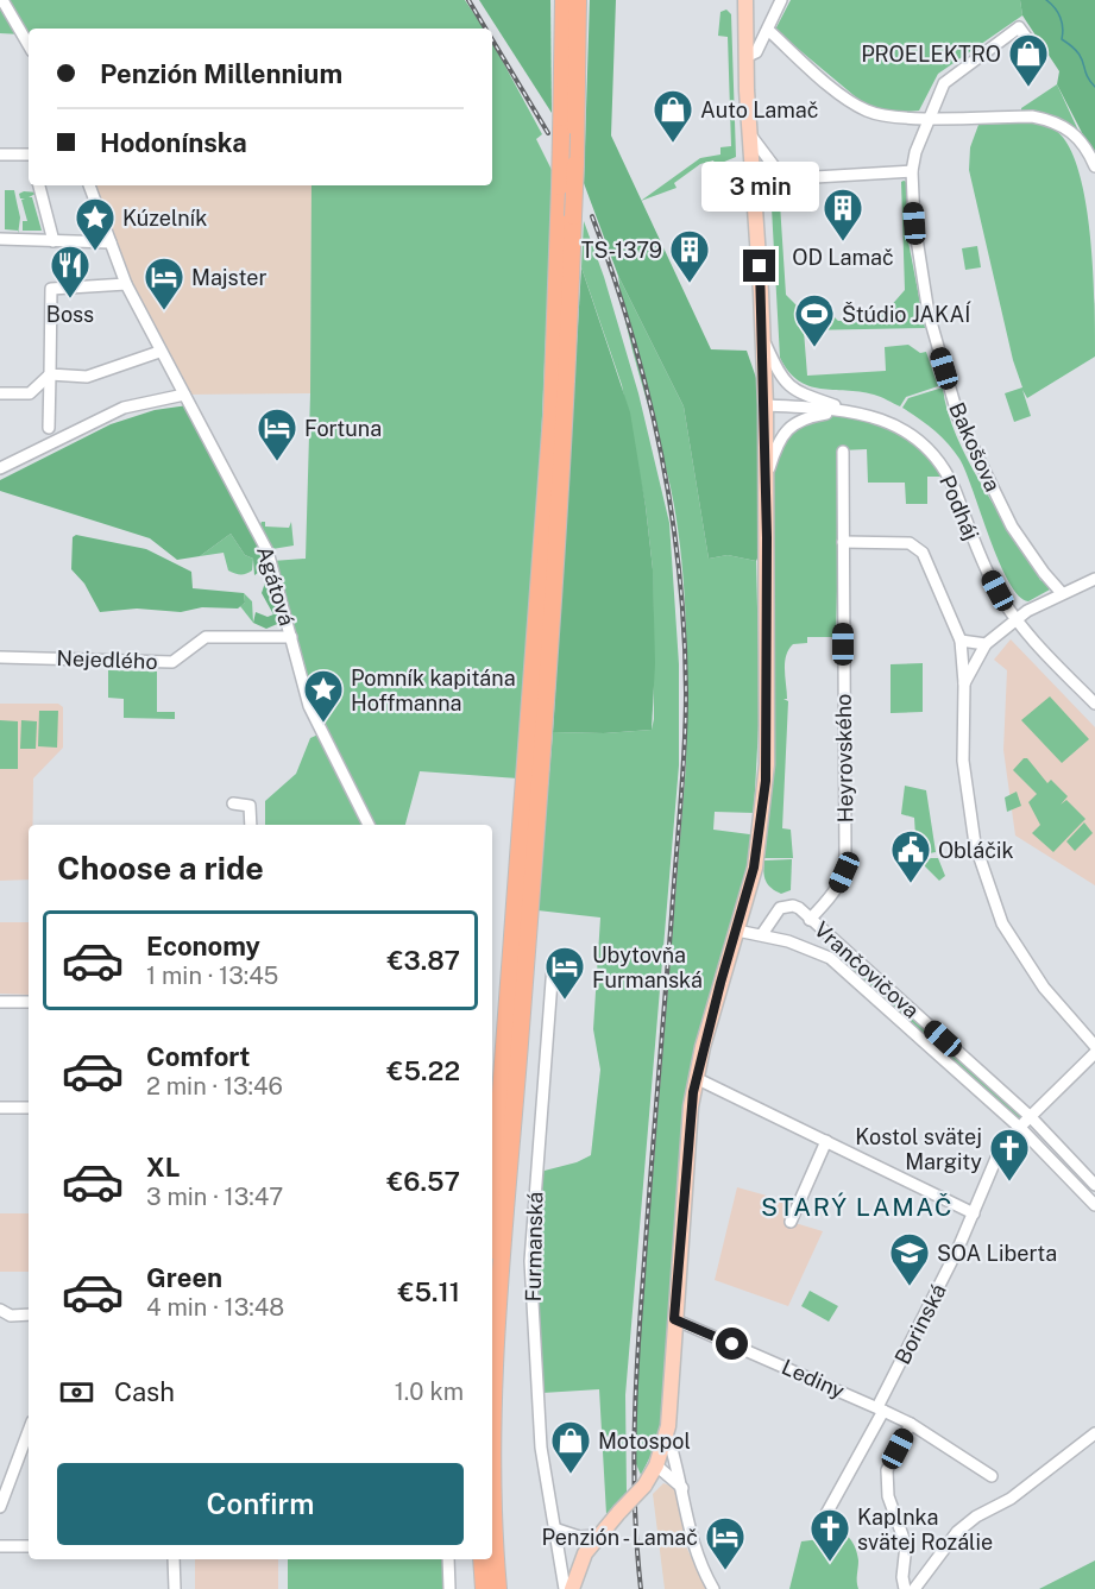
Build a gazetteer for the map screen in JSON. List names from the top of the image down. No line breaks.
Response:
{"streets":{"street":["Bakošova","Podháj","Agátová","Nejedlého","Heyrovského","Vrančovičova","Furmanská","Borinská","Lediny"]},"crossings":[["Agátová","Nejedlého"],["Heyrovského","Vrančovičova"],["Vrančovičova","Borinská"],["Borinská","Lediny"]],"districts":["STARÝ LAMAČ"],"places":{"shop":["PROELEKTRO","Auto Lamač","Motospol"],"building":["OD Lamač","TS-1379"],"place":["Kúzelník","Pomník kapitána Hoffmanna"],"restaurant":["Boss"],"hotel":["Majster","Fortuna","Ubytovňa Furmanská","Penzión - Lamač"],"sports":["Štúdio JAKAÍ"],"public building":["Obláčik"],"church":["Kostol svätej Margity","Kaplnka svätej Rozálie"],"school or university":["SOA Liberta"]},"page":{"banner":["Penzión Millennium","Hodonínska"],"bubble":"3 min","heading":"Choose a ride","list":[{"name":"Economy","note":"1 min · 13:45","value":"€3.87"},{"name":"Comfort","note":"2 min · 13:46","value":"€5.22"},{"name":"XL","note":"3 min · 13:47","value":"€6.57"},{"name":"Green","note":"4 min · 13:48","value":"€5.11"}],"pay":["Cash","1.0 km"],"buttons":"Confirm"}}
